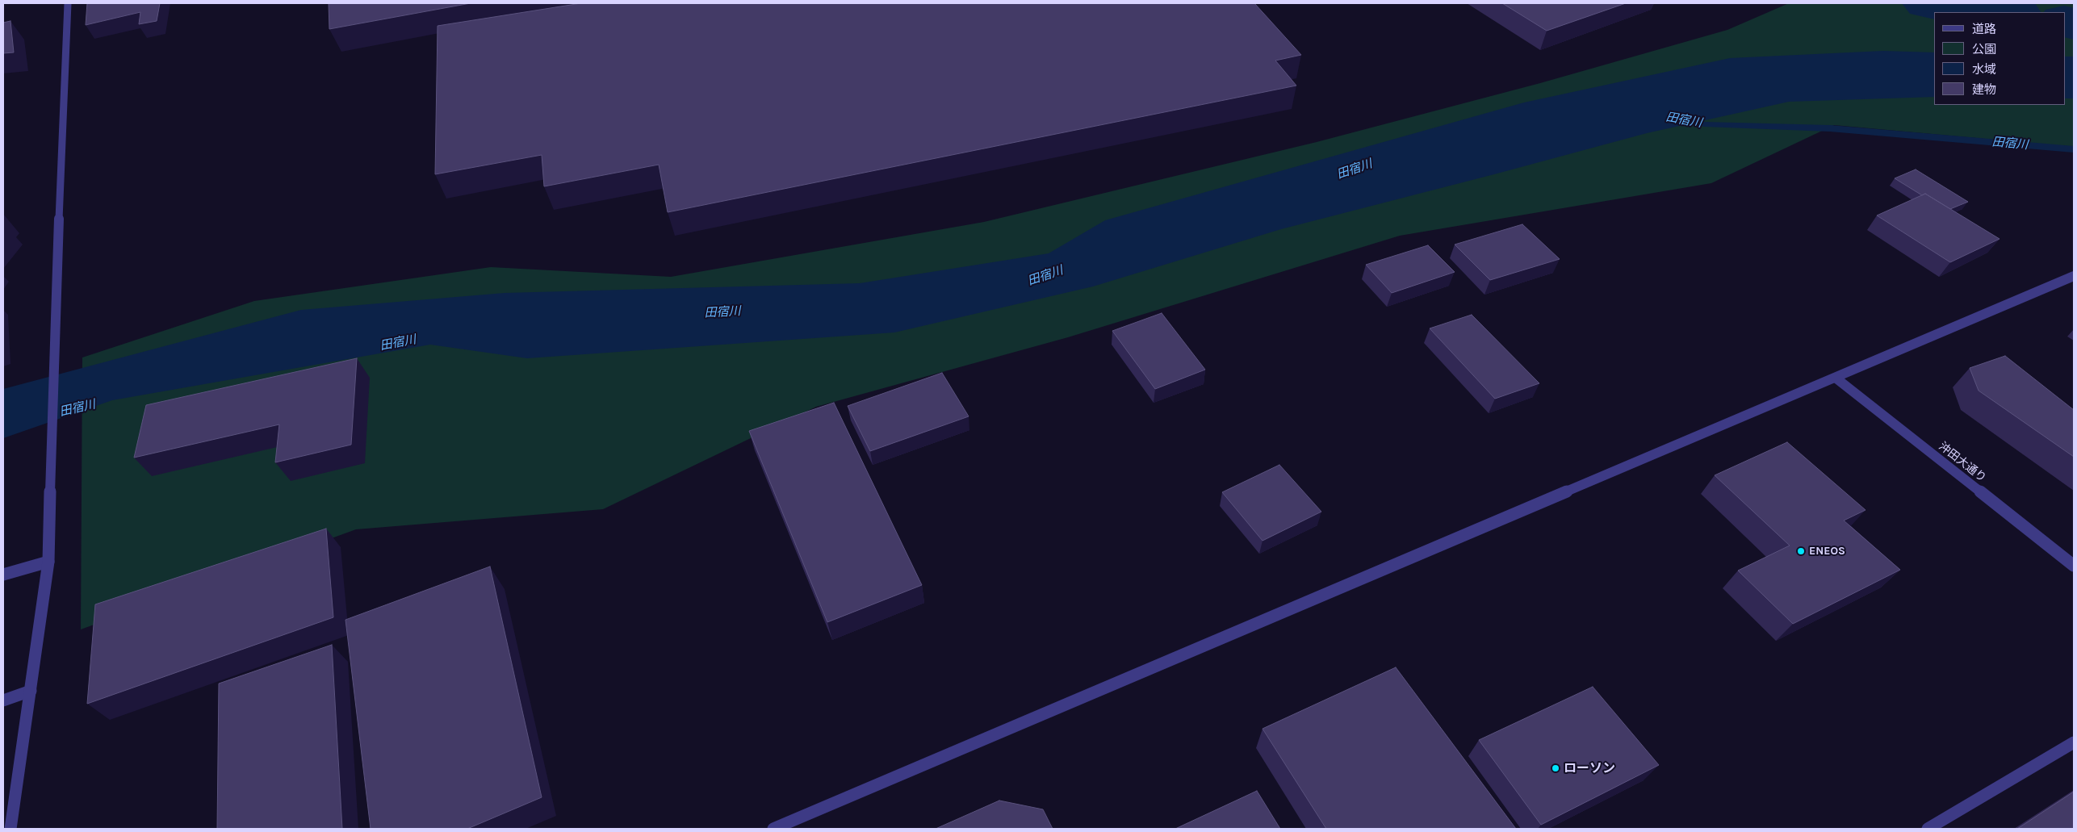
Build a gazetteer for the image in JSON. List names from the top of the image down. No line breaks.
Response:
{"streets":{"street":["沖田大通り"]},"water":["田宿川"],"places":["ENEOS","ローソン"],"legend":["道路","公園","水域","建物"]}
